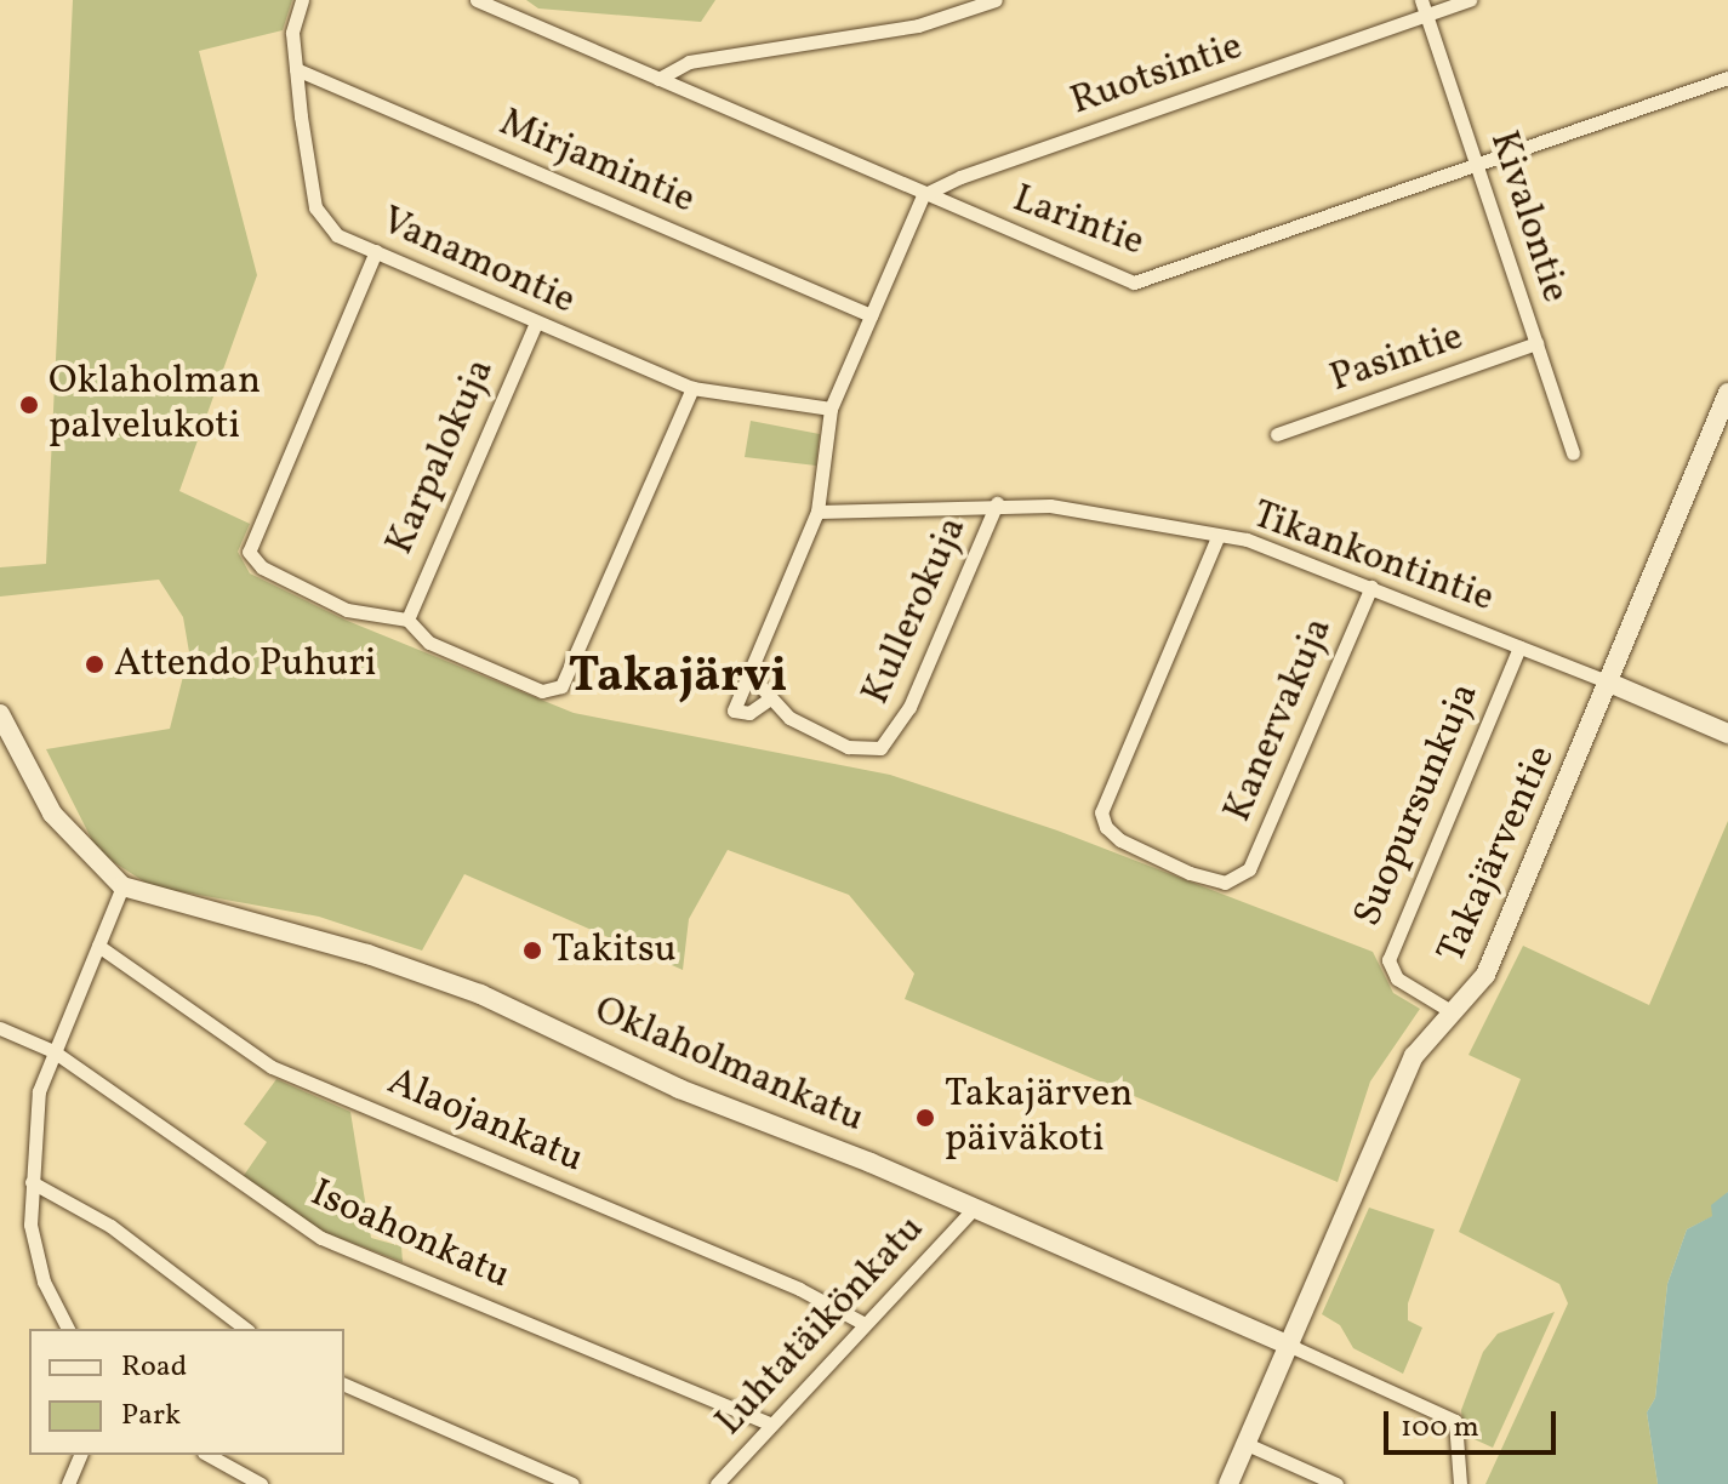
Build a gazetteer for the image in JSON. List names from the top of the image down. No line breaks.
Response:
{"streets":{"street":["Ruotsintie","Mirjamintie","Kivalontie","Larintie","Vanamontie","Pasintie","Karpalokuja","Tikankontintie","Kullerokuja","Kanervakuja","Suopursunkuja","Takajärventie","Oklaholmankatu","Alaojankatu","Isoahonkatu","Luhtatäikönkatu"]},"crossings":[["Ruotsintie","Kivalontie"],["Ruotsintie","Larintie"],["Mirjamintie","Vanamontie"],["Kivalontie","Larintie"],["Kivalontie","Pasintie"],["Vanamontie","Karpalokuja"],["Tikankontintie","Kullerokuja"],["Tikankontintie","Kanervakuja"],["Tikankontintie","Suopursunkuja"],["Tikankontintie","Takajärventie"],["Suopursunkuja","Takajärventie"],["Takajärventie","Oklaholmankatu"],["Oklaholmankatu","Luhtatäikönkatu"],["Alaojankatu","Luhtatäikönkatu"],["Isoahonkatu","Luhtatäikönkatu"]],"districts":["Takajärvi"],"places":["Oklaholman palvelukoti","Attendo Puhuri","Takitsu","Takajärven päiväkoti"],"legend":["Road","Park"],"scale_bar":"100 m"}
